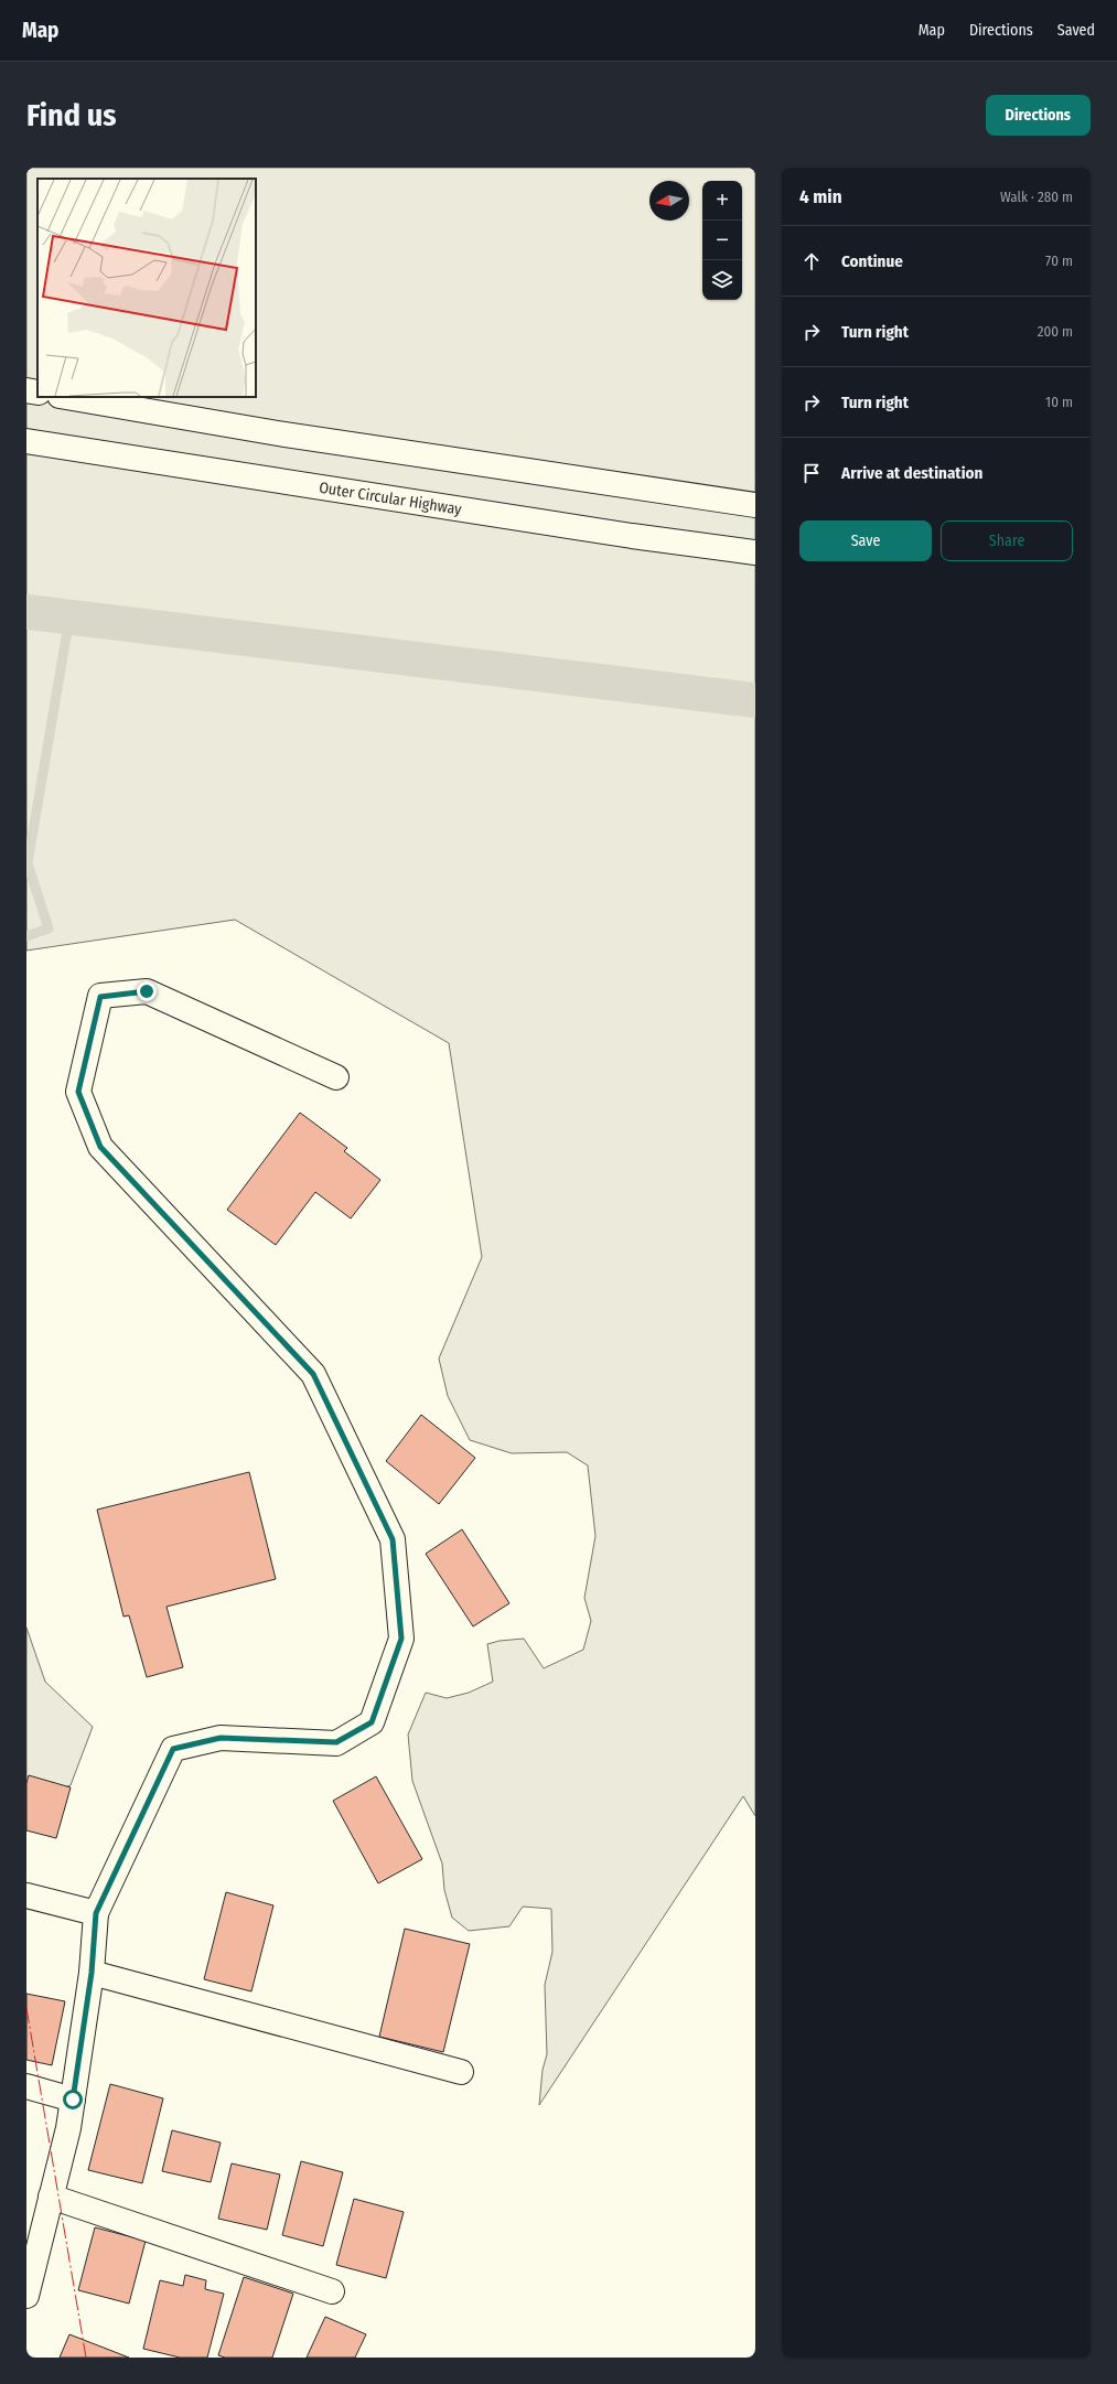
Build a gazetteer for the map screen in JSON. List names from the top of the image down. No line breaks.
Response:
{"streets":{"main road":["Outer Circular Highway"]},"north":"left","page":{"header":"Map","nav":["Map","Directions","Saved"],"buttons":["Directions",["Save","Share"]],"title":"Find us","heading":["4 min","Walk · 280 m"],"map_buttons":["+","−"],"list":[["Continue","70 m"],["Turn right","200 m"],["Turn right","10 m"],"Arrive at destination"]}}
